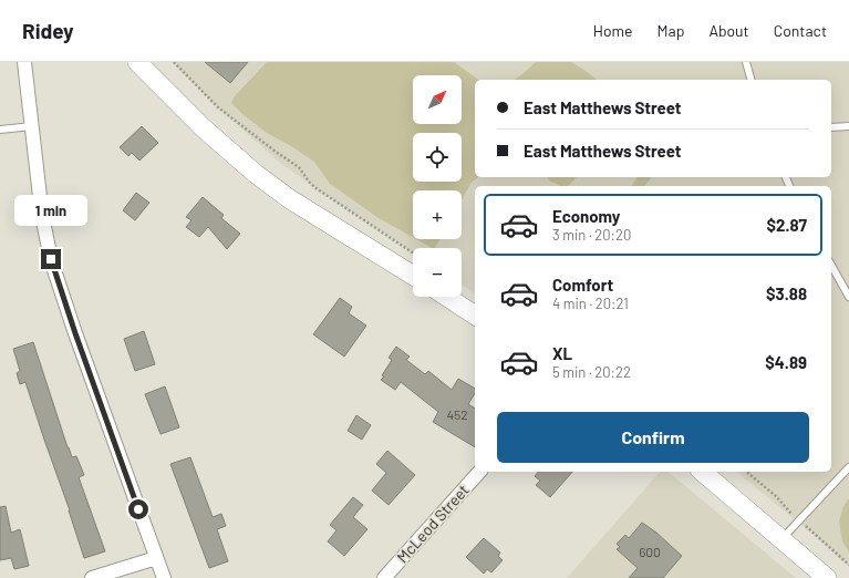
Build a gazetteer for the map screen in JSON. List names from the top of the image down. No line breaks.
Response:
{"streets":{"street":["McLeod Street"]},"house_numbers":["452","600"],"north":"top right","page":{"header":"Ridey","nav":["Home","Map","About","Contact"],"map_buttons":["+","−"],"banner":["East Matthews Street","East Matthews Street"],"list":[{"name":"Economy","note":"3 min · 20:20","value":"$2.87"},{"name":"Comfort","note":"4 min · 20:21","value":"$3.88"},{"name":"XL","note":"5 min · 20:22","value":"$4.89"}],"bubble":"1 min","buttons":"Confirm"}}
